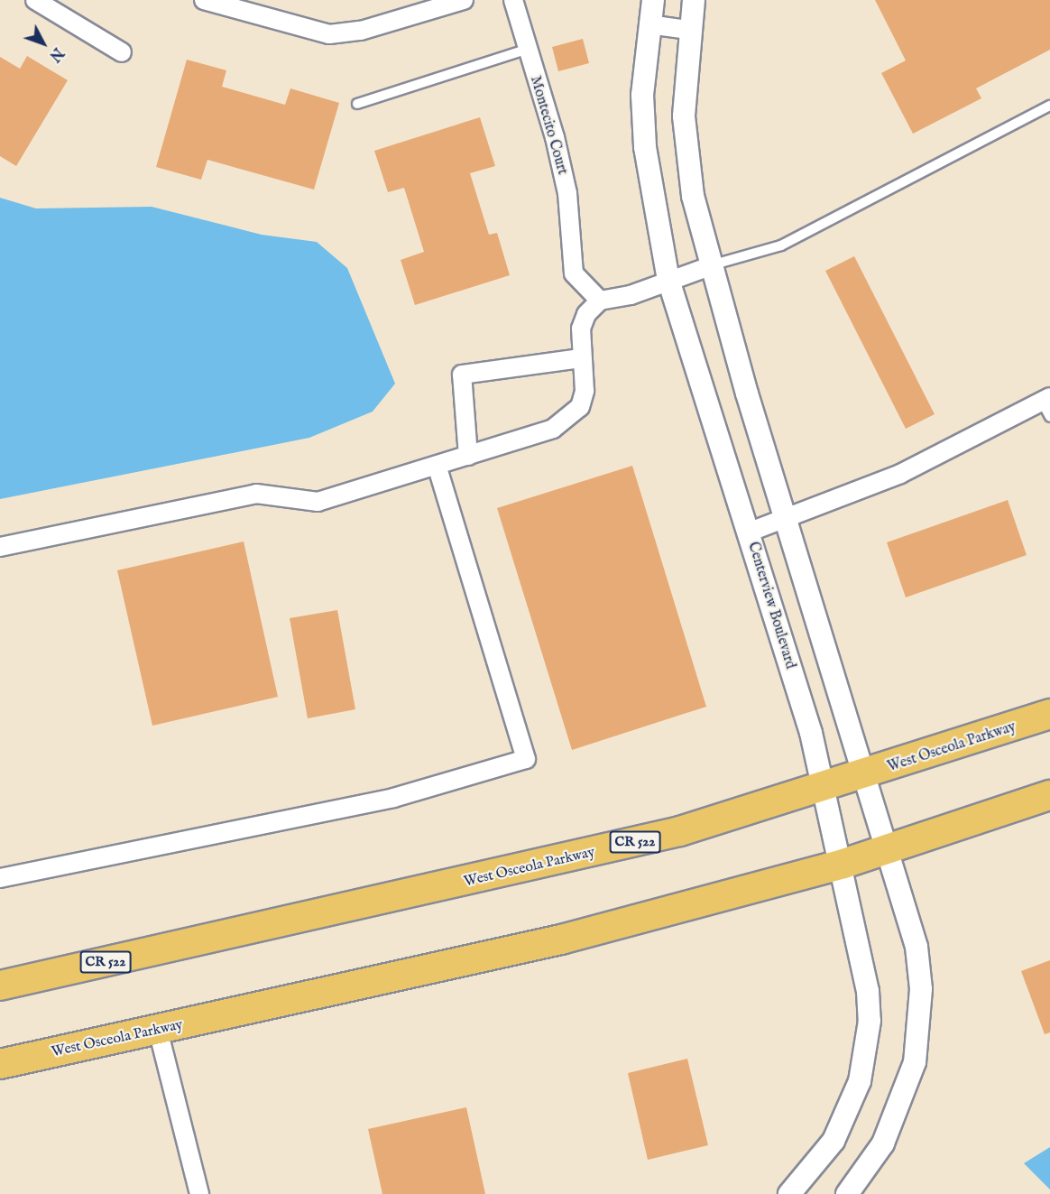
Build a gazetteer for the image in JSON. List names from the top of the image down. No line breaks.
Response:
{"streets":{"main road":["West Osceola Parkway","CR 522"],"street":["Montecito Court","Centerview Boulevard"]},"crossings":[["Centerview Boulevard","West Osceola Parkway"]],"north":"bottom right"}
